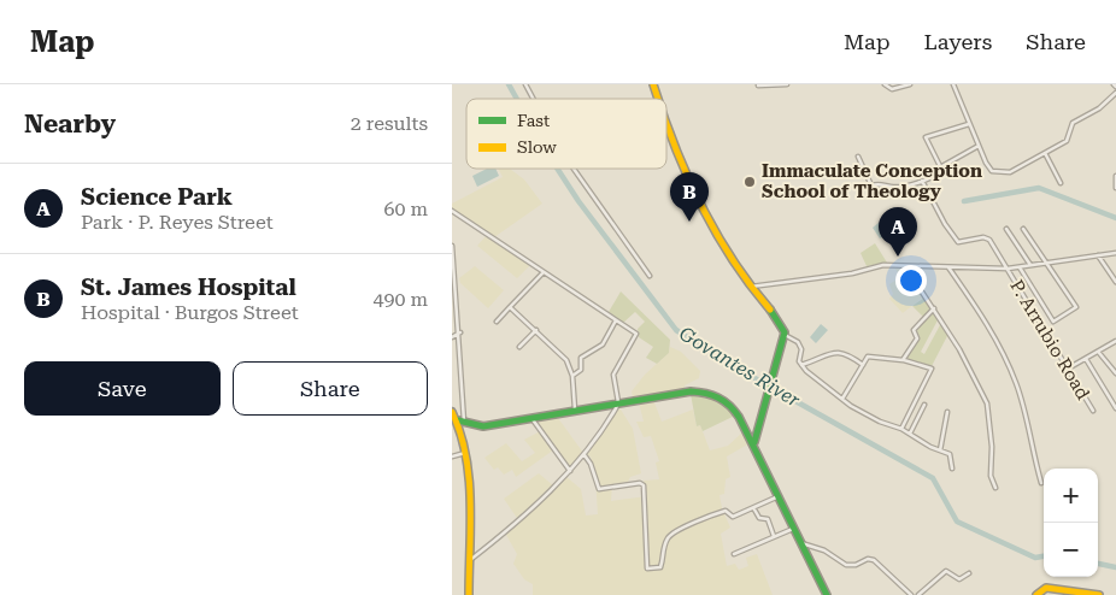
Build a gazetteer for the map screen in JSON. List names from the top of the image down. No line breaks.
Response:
{"streets":{"street":["P. Arrubio Road"]},"water":["Govantes River"],"places":["Immaculate Conception School of Theology"],"legend":["Fast","Slow"],"page":{"header":"Map","nav":["Map","Layers","Share"],"heading":["Nearby","2 results"],"list":[{"mark":"A","name":"Science Park","note":"Park · P. Reyes Street","value":"60 m"},{"mark":"B","name":"St. James Hospital","note":"Hospital · Burgos Street","value":"490 m"}],"pins":["B","A"],"buttons":["Save","Share"],"map_buttons":["+","−"]}}
